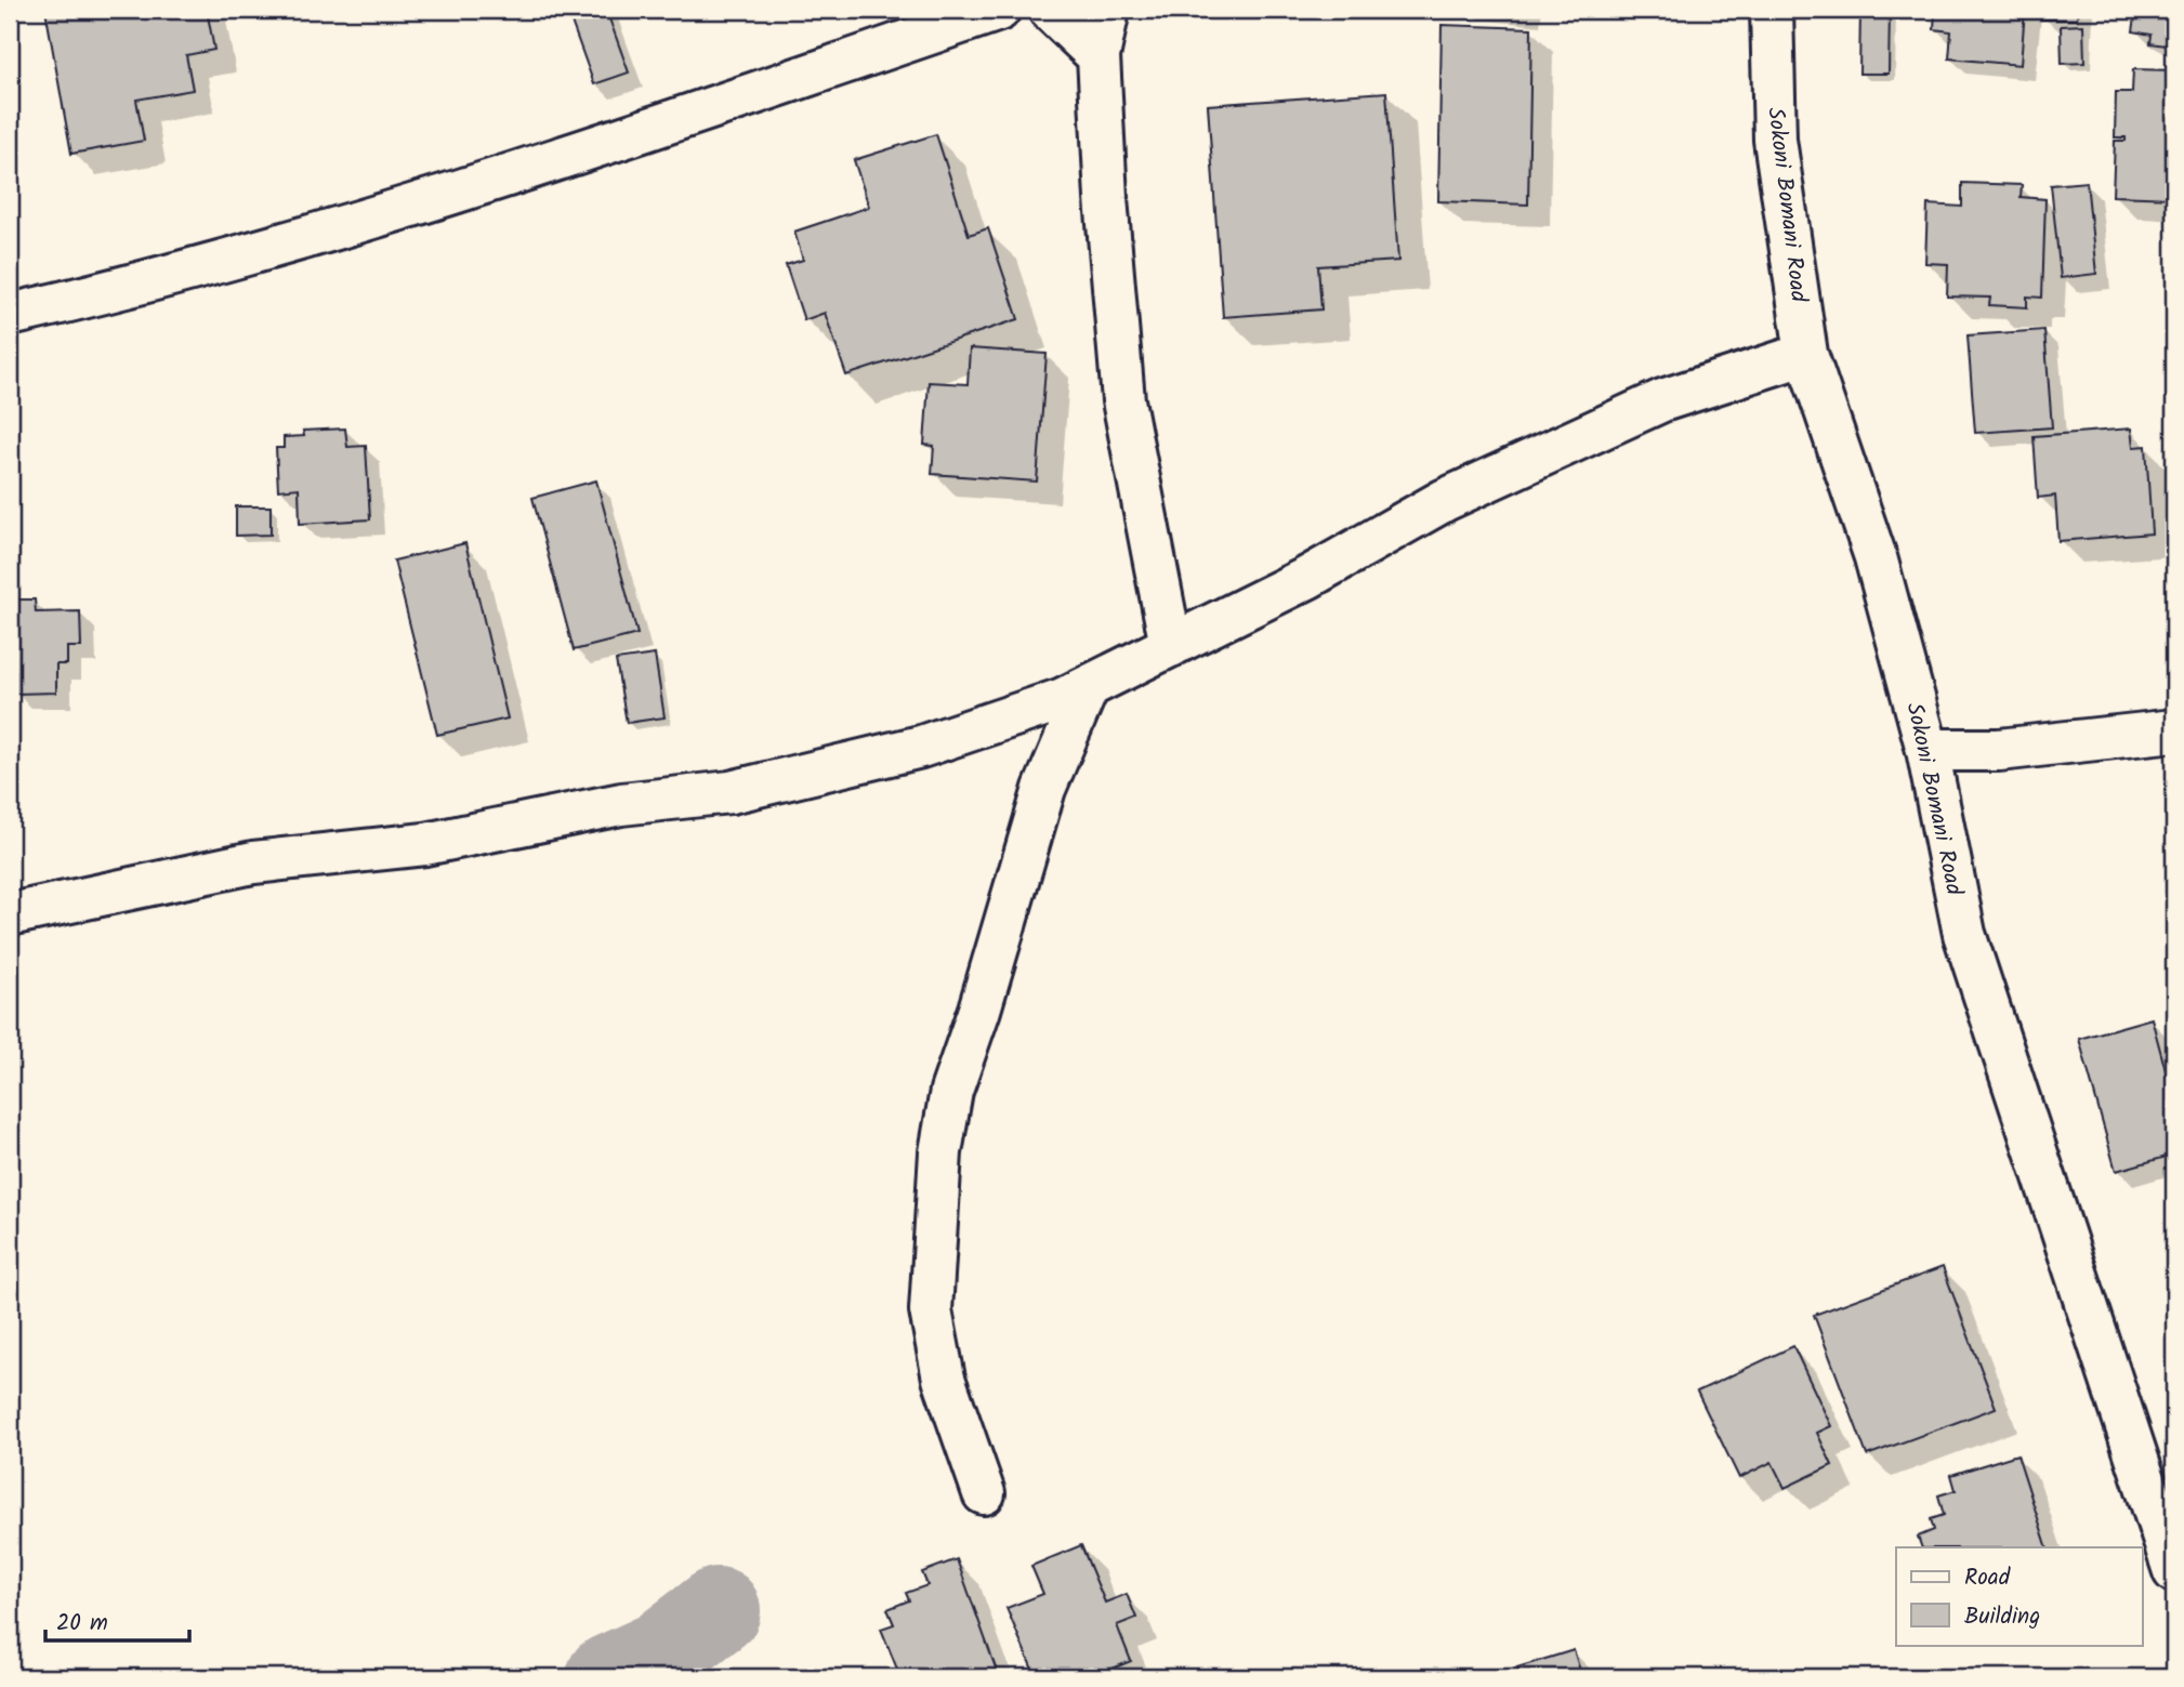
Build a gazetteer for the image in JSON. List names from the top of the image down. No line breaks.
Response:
{"streets":{"street":["Sokoni Bomani Road"]},"legend":["Road","Building"],"scale_bar":"20 m"}
